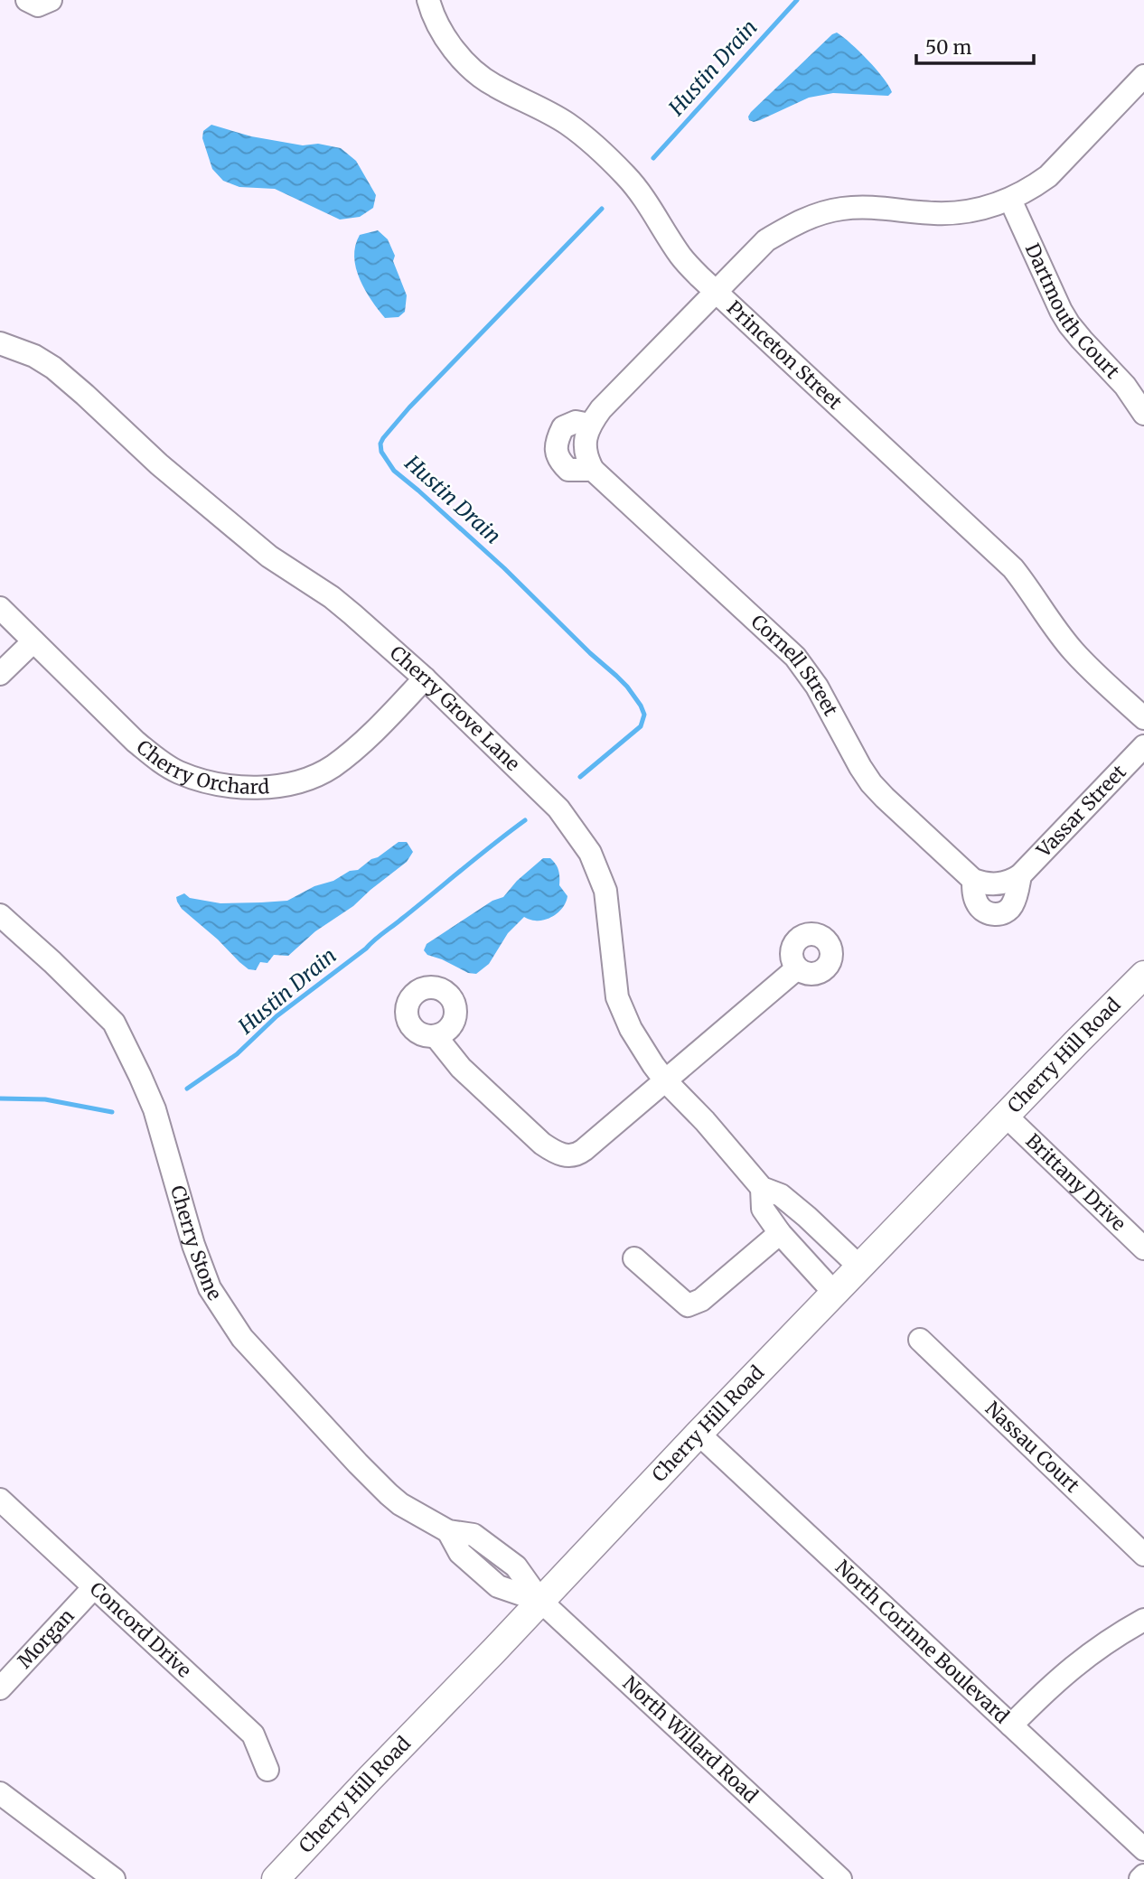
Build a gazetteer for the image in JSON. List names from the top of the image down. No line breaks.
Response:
{"streets":{"main road":["Cherry Hill Road"],"street":["Dartmouth Court","Princeton Street","Cornell Street","Cherry Grove Lane","Cherry Orchard","Vassar Street","Brittany Drive","Cherry Stone","Nassau Court","Concord Drive","Morgan","North Corinne Boulevard","North Willard Road"]},"crossings":[["Cornell Street","Vassar Street"],["Cherry Grove Lane","Cherry Orchard"],["Cherry Grove Lane","Cherry Hill Road"],["Cherry Hill Road","Brittany Drive"],["Cherry Hill Road","Cherry Stone"],["Cherry Hill Road","North Corinne Boulevard"],["Cherry Hill Road","North Willard Road"],["Cherry Stone","North Willard Road"],["Concord Drive","Morgan"]],"water":["Hustin Drain"],"scale_bar":"50 m"}
